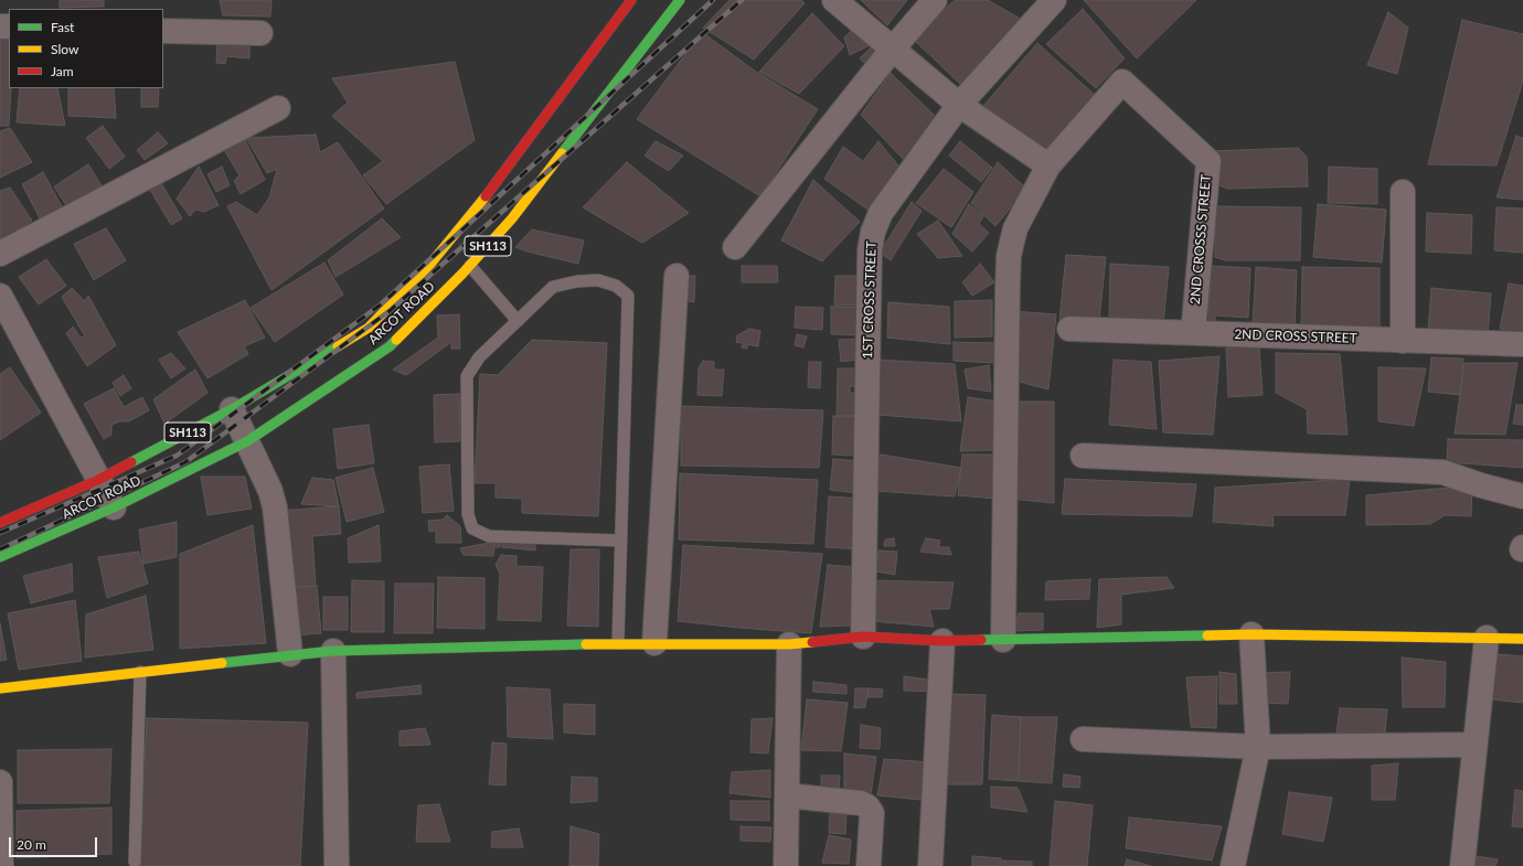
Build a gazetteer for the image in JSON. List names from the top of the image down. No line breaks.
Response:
{"streets":{"main road":["SH113","ARCOT ROAD"],"street":["2ND CROSSS STREET","1ST CROSS STREET","2ND CROSS STREET"]},"crossings":[["2ND CROSSS STREET","2ND CROSS STREET"]],"legend":["Fast","Slow","Jam"],"scale_bar":"20 m"}
